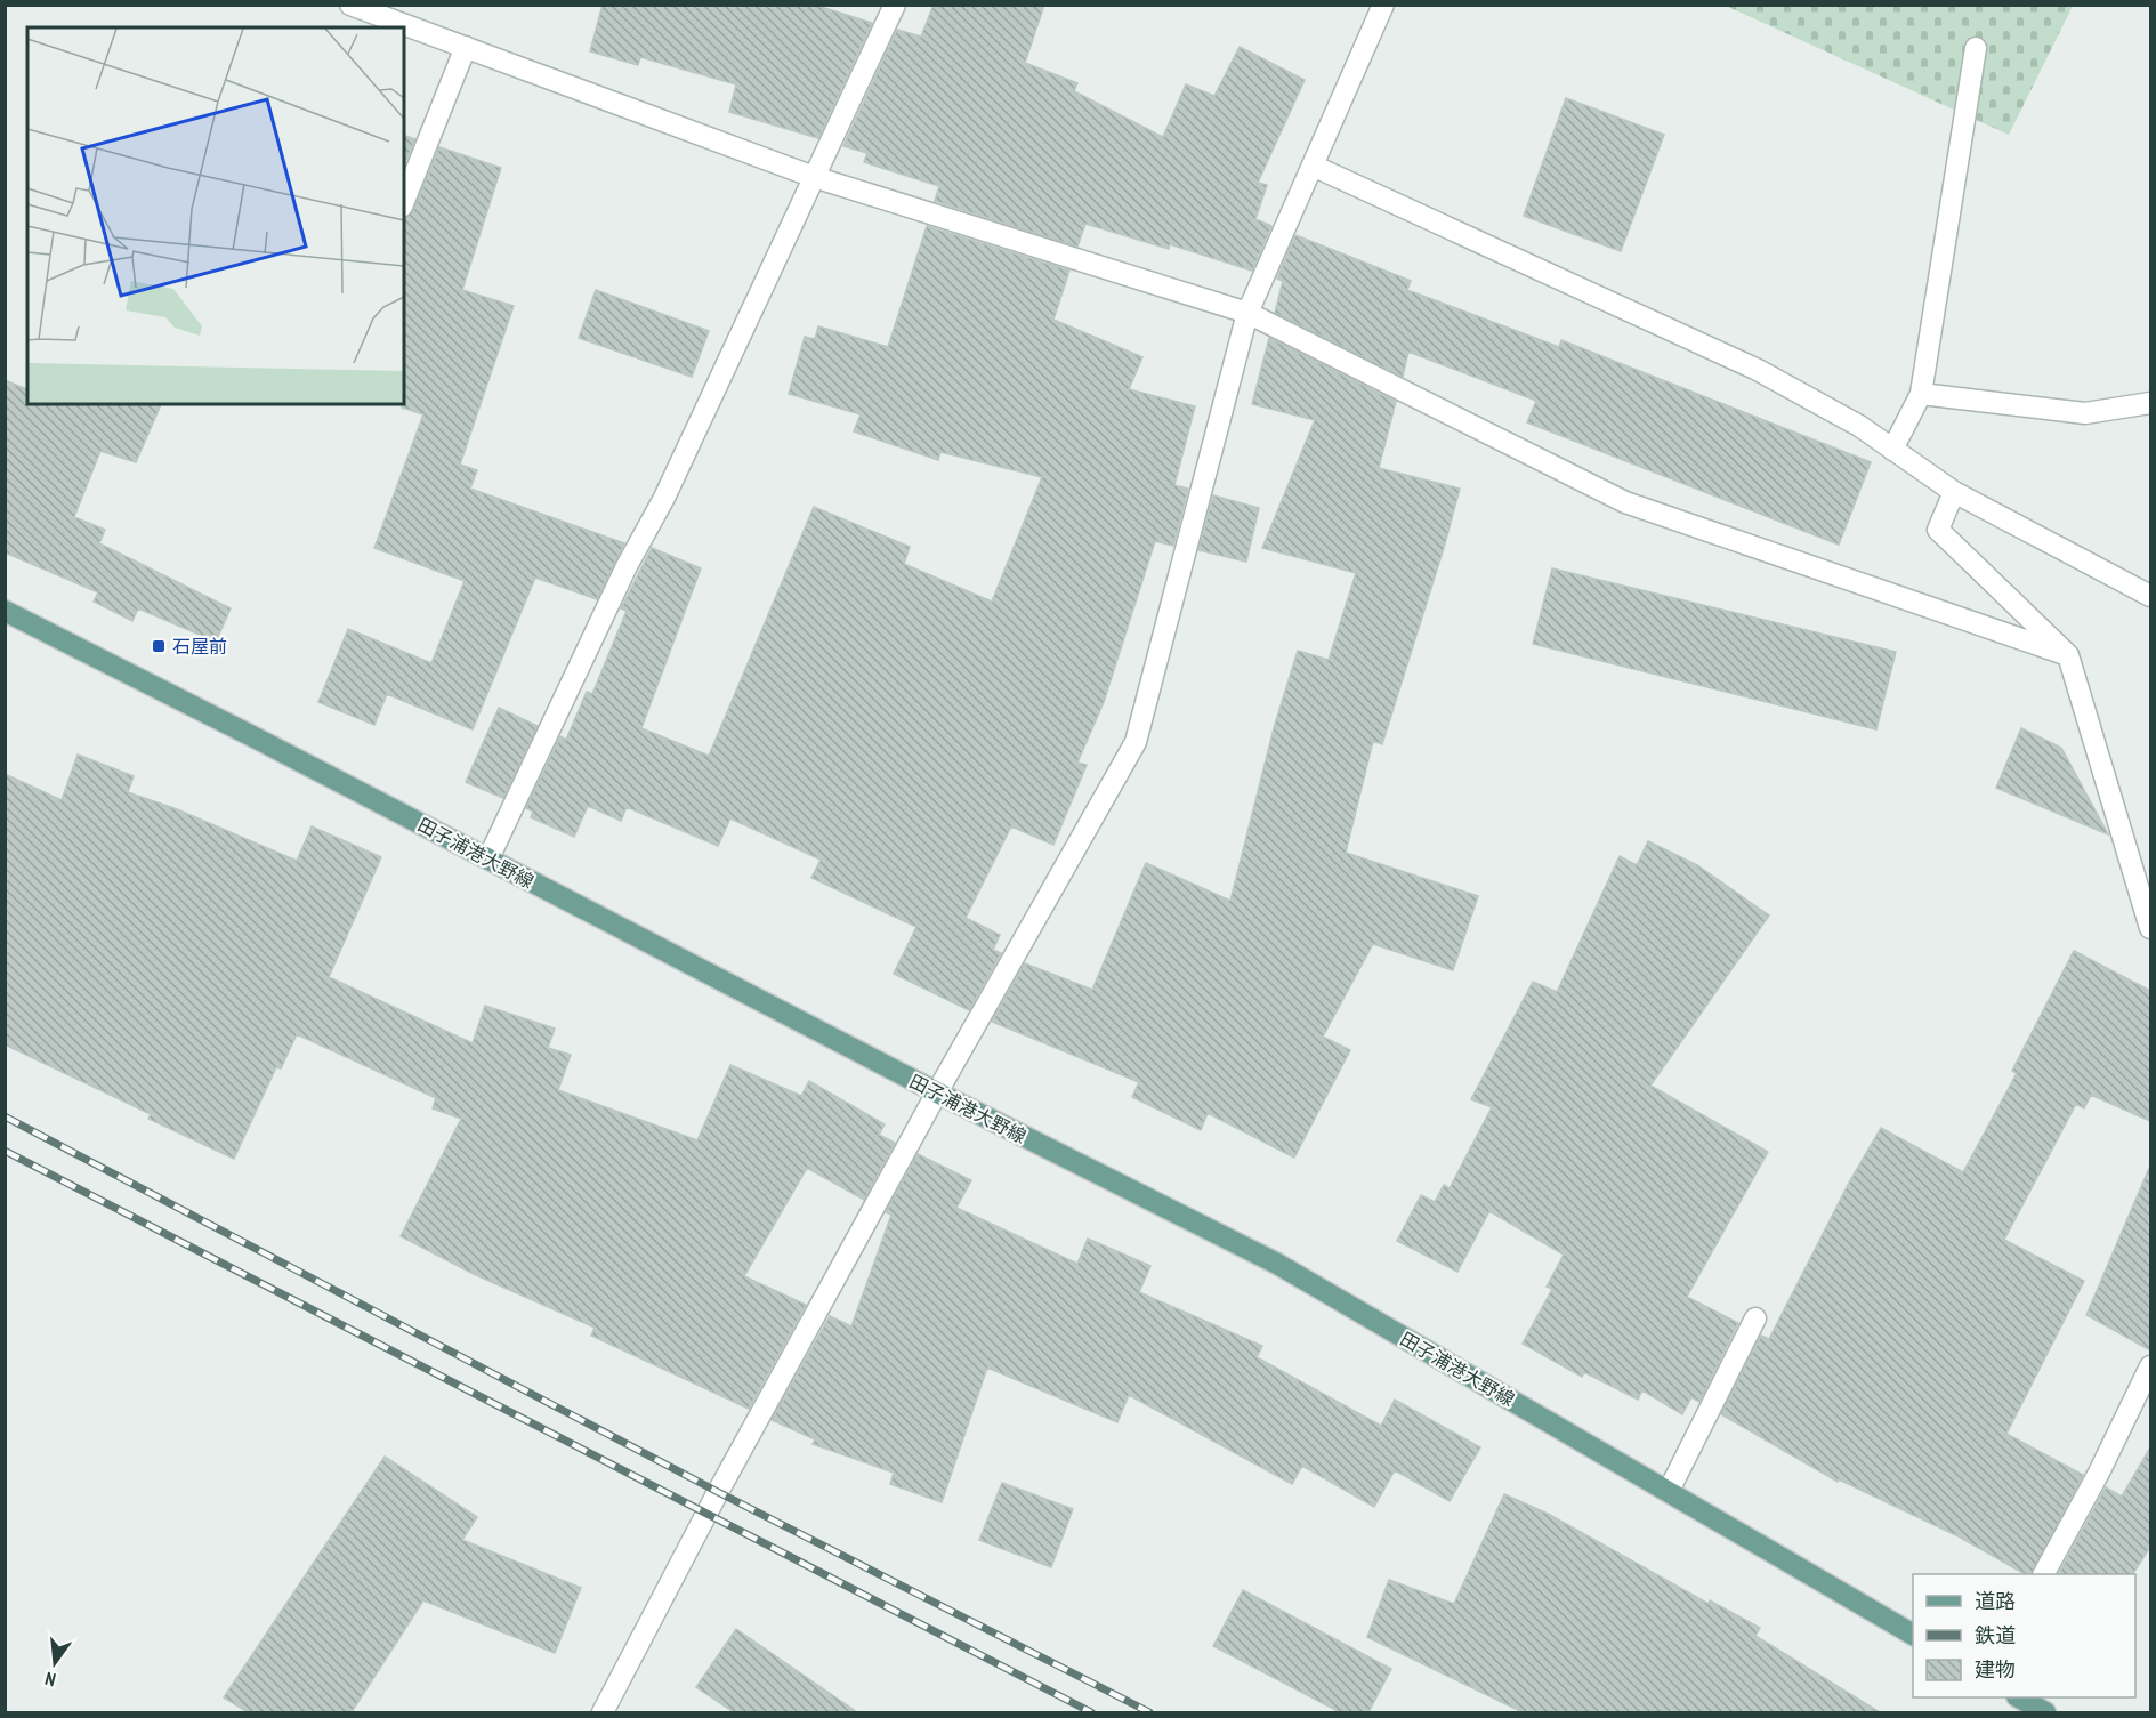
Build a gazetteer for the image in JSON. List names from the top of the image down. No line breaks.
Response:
{"streets":{"main road":["田子浦港大野線"]},"places":{"transit":["石屋前"]},"legend":["道路","鉄道","建物"],"north":"bottom"}
